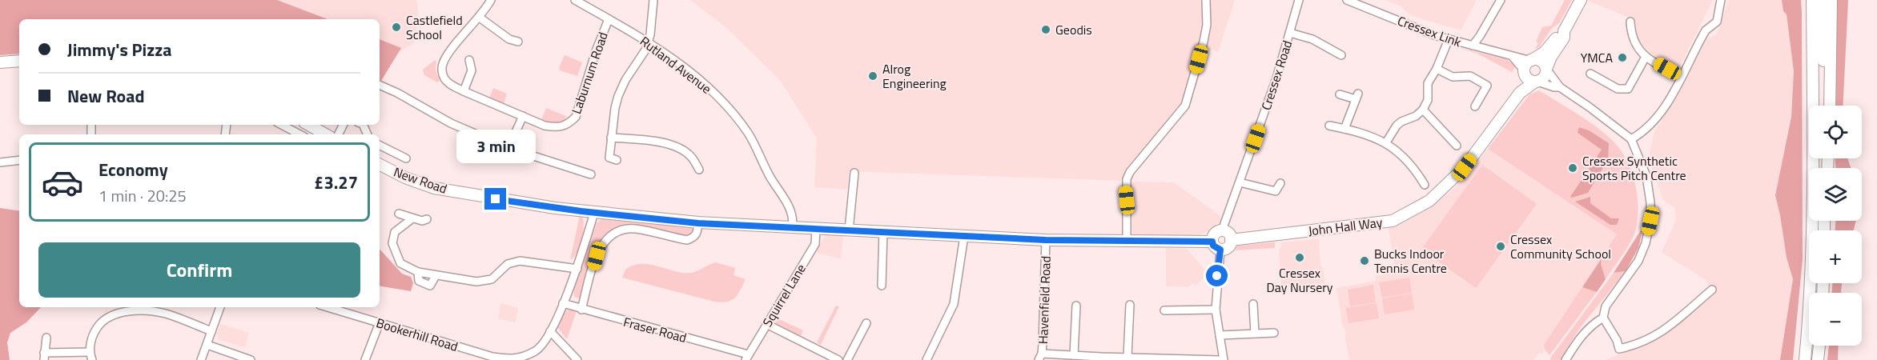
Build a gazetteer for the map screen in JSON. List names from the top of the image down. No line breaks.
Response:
{"streets":{"highway":["New Road","John Hall Way"],"street":["Cressex Link","Rutland Avenue","Laburnum Road","Cressex Road","Squirrel Lane","Havenfield Road","Fraser Road","Bookerhill Road"]},"crossings":[["Cressex Link","John Hall Way"],["Rutland Avenue","Laburnum Road"],["Rutland Avenue","New Road"],["Cressex Road","New Road"],["Cressex Road","John Hall Way"],["New Road","John Hall Way"],["New Road","Squirrel Lane"],["New Road","Havenfield Road"],["New Road","Bookerhill Road"],["Squirrel Lane","Fraser Road"],["Fraser Road","Bookerhill Road"]],"places":["Castlefield School","Geodis","YMCA","Alrog Engineering","Cressex Synthetic Sports Pitch Centre","Cressex Community School","Cressex Day Nursery","Bucks Indoor Tennis Centre"],"page":{"banner":["Jimmy's Pizza","New Road"],"map_buttons":["+","−"],"bubble":"3 min","list":[{"name":"Economy","note":"1 min · 20:25","value":"£3.27"}],"buttons":"Confirm"}}
